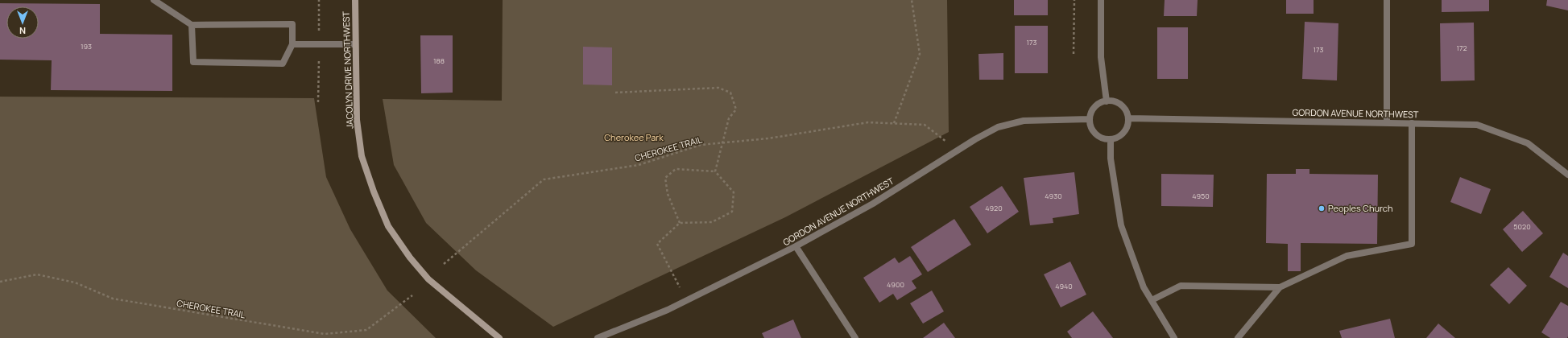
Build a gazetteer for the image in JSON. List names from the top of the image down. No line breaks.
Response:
{"streets":{"street":["JACOLYN DRIVE NORTHWEST","GORDON AVENUE NORTHWEST"],"path":["CHEROKEE TRAIL"]},"crossings":[["GORDON AVENUE NORTHWEST","CHEROKEE TRAIL"]],"parks":["Cherokee Park"],"places":["Peoples Church"],"house_numbers":["173","193","172","173","188","4930","4950","4920","5020","4900","4940"],"north":"bottom"}
